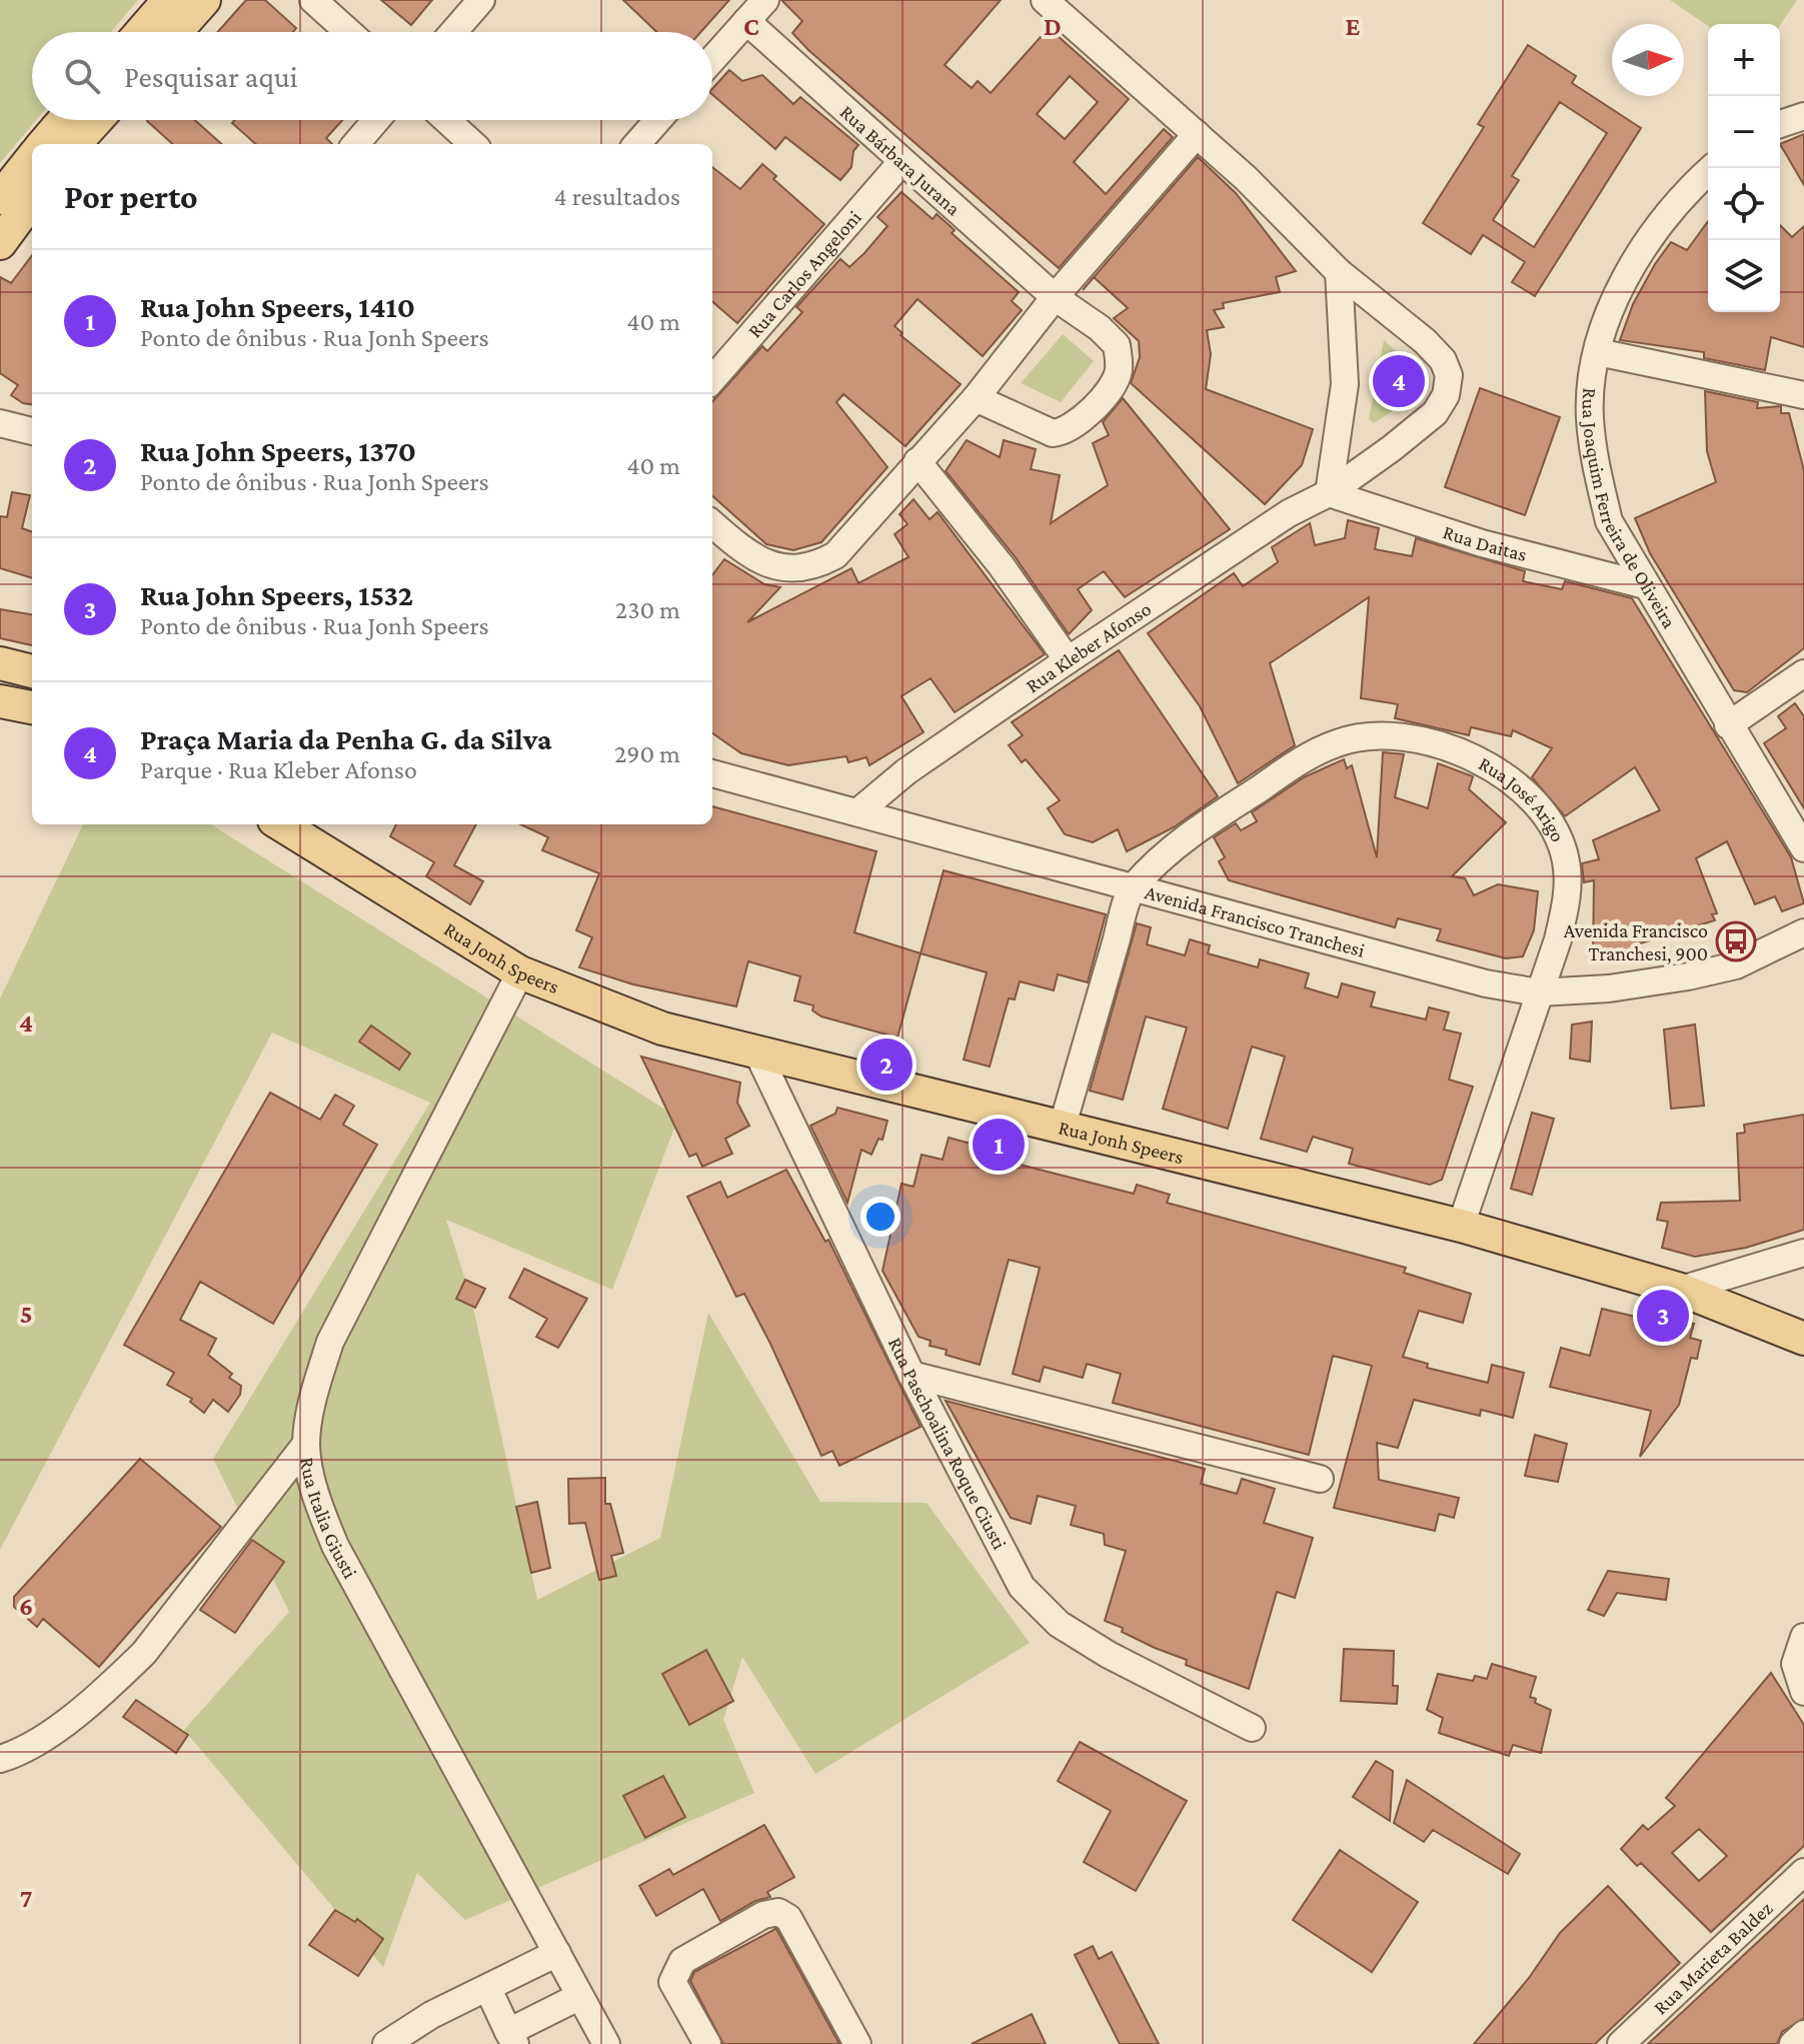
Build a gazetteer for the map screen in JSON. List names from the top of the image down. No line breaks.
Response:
{"streets":{"main road":["Rua Jonh Speers"],"street":["Rua Bárbara Jurana","Rua Carlos Angeloni","Rua Joaquim Ferreira de Oliveira","Rua Daitas","Rua Kleber Afonso","Rua José Arigo","Avenida Francisco Tranchesi","Rua Paschoalina Roque Ciusti","Rua Italia Giusti","Rua Marieta Baldez"]},"crossings":[["Rua Bárbara Jurana","Rua Carlos Angeloni"],["Rua Joaquim Ferreira de Oliveira","Rua Daitas"],["Rua Daitas","Rua Kleber Afonso"],["Rua Kleber Afonso","Avenida Francisco Tranchesi"],["Rua José Arigo","Avenida Francisco Tranchesi"],["Rua José Arigo","Rua Jonh Speers"],["Rua Jonh Speers","Rua Paschoalina Roque Ciusti"],["Rua Jonh Speers","Rua Italia Giusti"]],"places":{"bus stop":["Avenida Francisco Tranchesi, 900"]},"north":"right","page":{"map_buttons":["+","−"],"search":"Pesquisar aqui","heading":["Por perto","4 resultados"],"list":[{"mark":"1","name":"Rua John Speers, 1410","note":"Ponto de ônibus · Rua Jonh Speers","value":"40 m"},{"mark":"2","name":"Rua John Speers, 1370","note":"Ponto de ônibus · Rua Jonh Speers","value":"40 m"},{"mark":"3","name":"Rua John Speers, 1532","note":"Ponto de ônibus · Rua Jonh Speers","value":"230 m"},{"mark":"4","name":"Praça Maria da Penha G. da Silva","note":"Parque · Rua Kleber Afonso","value":"290 m"}],"pins":["4","2","1","3"]},"grid":{"columns":["C","D","E"],"rows":["4","5","6","7"]}}
